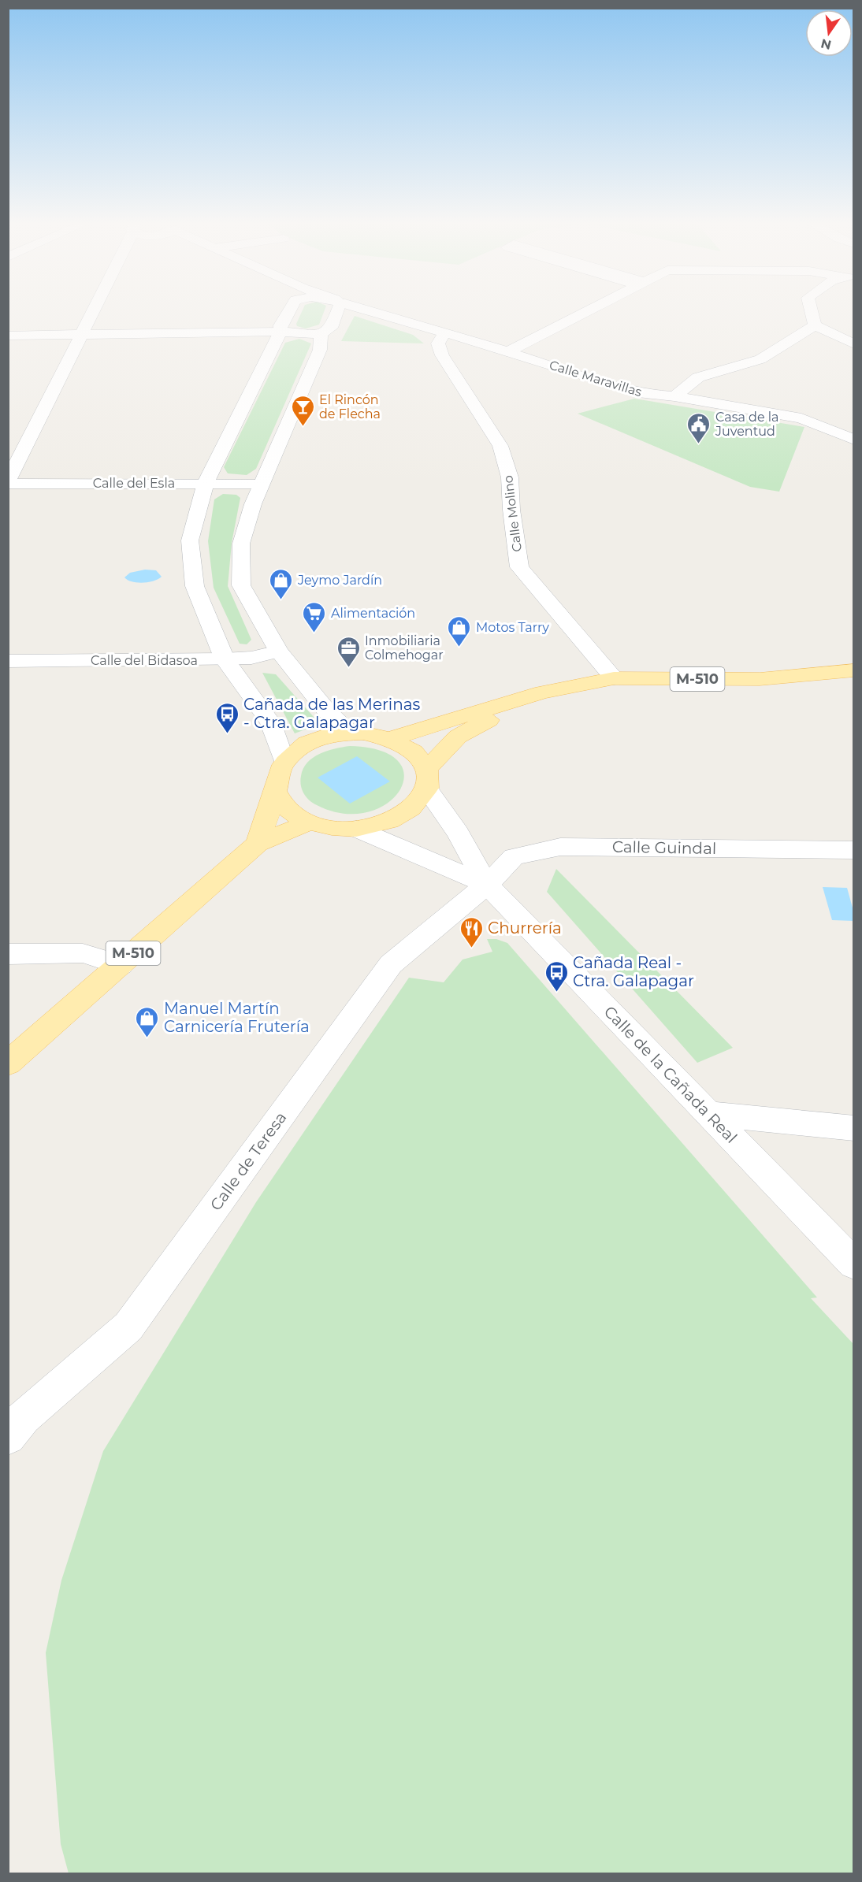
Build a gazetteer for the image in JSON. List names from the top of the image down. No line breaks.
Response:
{"streets":{"main road":["M-510"],"street":["Calle Maravillas","Calle del Esla","Calle Molino","Calle del Bidasoa","Calle Guindal","Calle de la Cañada Real","Calle de Teresa"]},"crossings":[["Calle Maravillas","Calle Molino"],["Calle Molino","M-510"],["M-510","Calle de la Cañada Real"],["Calle Guindal","Calle de la Cañada Real"],["Calle Guindal","Calle de Teresa"],["Calle de la Cañada Real","Calle de Teresa"]],"places":{"bar":["El Rincón de Flecha"],"public building":["Casa de la Juventud"],"shop":["Jeymo Jardín","Motos Tarry","Manuel Martín Carnicería Frutería"],"supermarket":["Alimentación"],"office":["Inmobiliaria Colmehogar"],"bus stop":["Cañada de las Merinas - Ctra. Galapagar","Cañada Real - Ctra. Galapagar"],"restaurant":["Churrería"]},"north":"bottom"}
